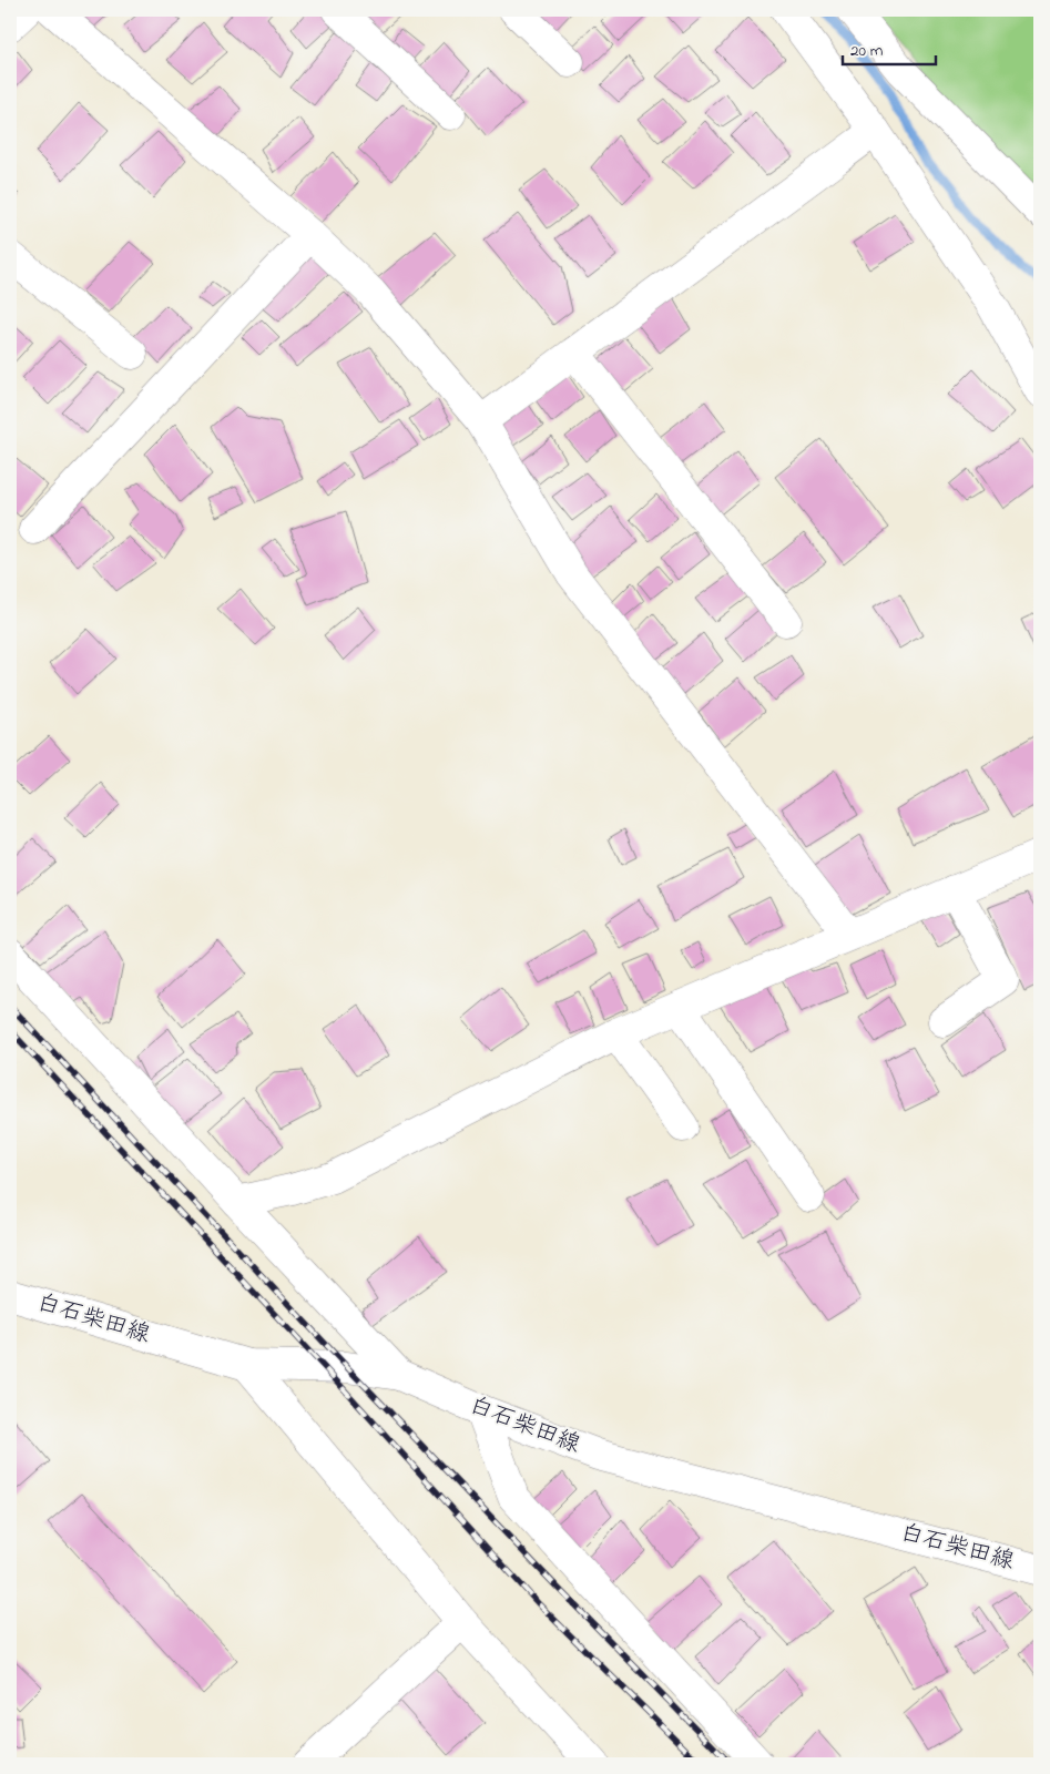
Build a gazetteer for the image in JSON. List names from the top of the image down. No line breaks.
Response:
{"streets":{"street":["白石柴田線"]},"scale_bar":"20 m"}
